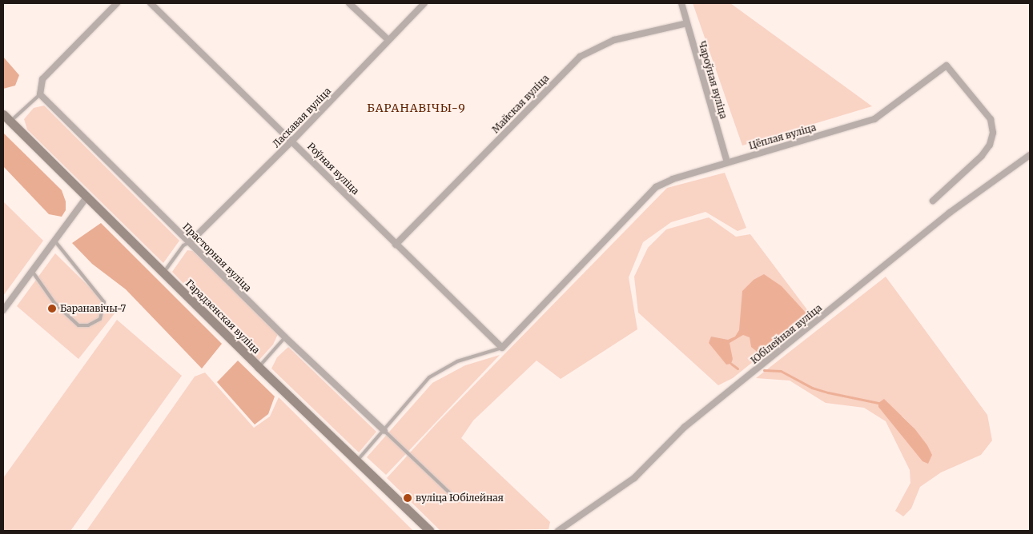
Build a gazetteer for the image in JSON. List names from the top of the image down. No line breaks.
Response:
{"streets":{"main road":["Гарадзенская вуліца"],"street":["Чароўная вуліца","Майская вуліца","Ласкавая вуліца","Цёплая вуліца","Роўная вуліца","Прасторная вуліца","Юбілейная вуліца"]},"crossings":[["Чароўная вуліца","Майская вуліца"],["Чароўная вуліца","Цёплая вуліца"],["Майская вуліца","Роўная вуліца"],["Ласкавая вуліца","Роўная вуліца"],["Ласкавая вуліца","Прасторная вуліца"],["Цёплая вуліца","Роўная вуліца"]],"districts":["БАРАНАВІЧЫ-9"],"places":["Баранавічы-7","вуліца Юбілейная"]}
